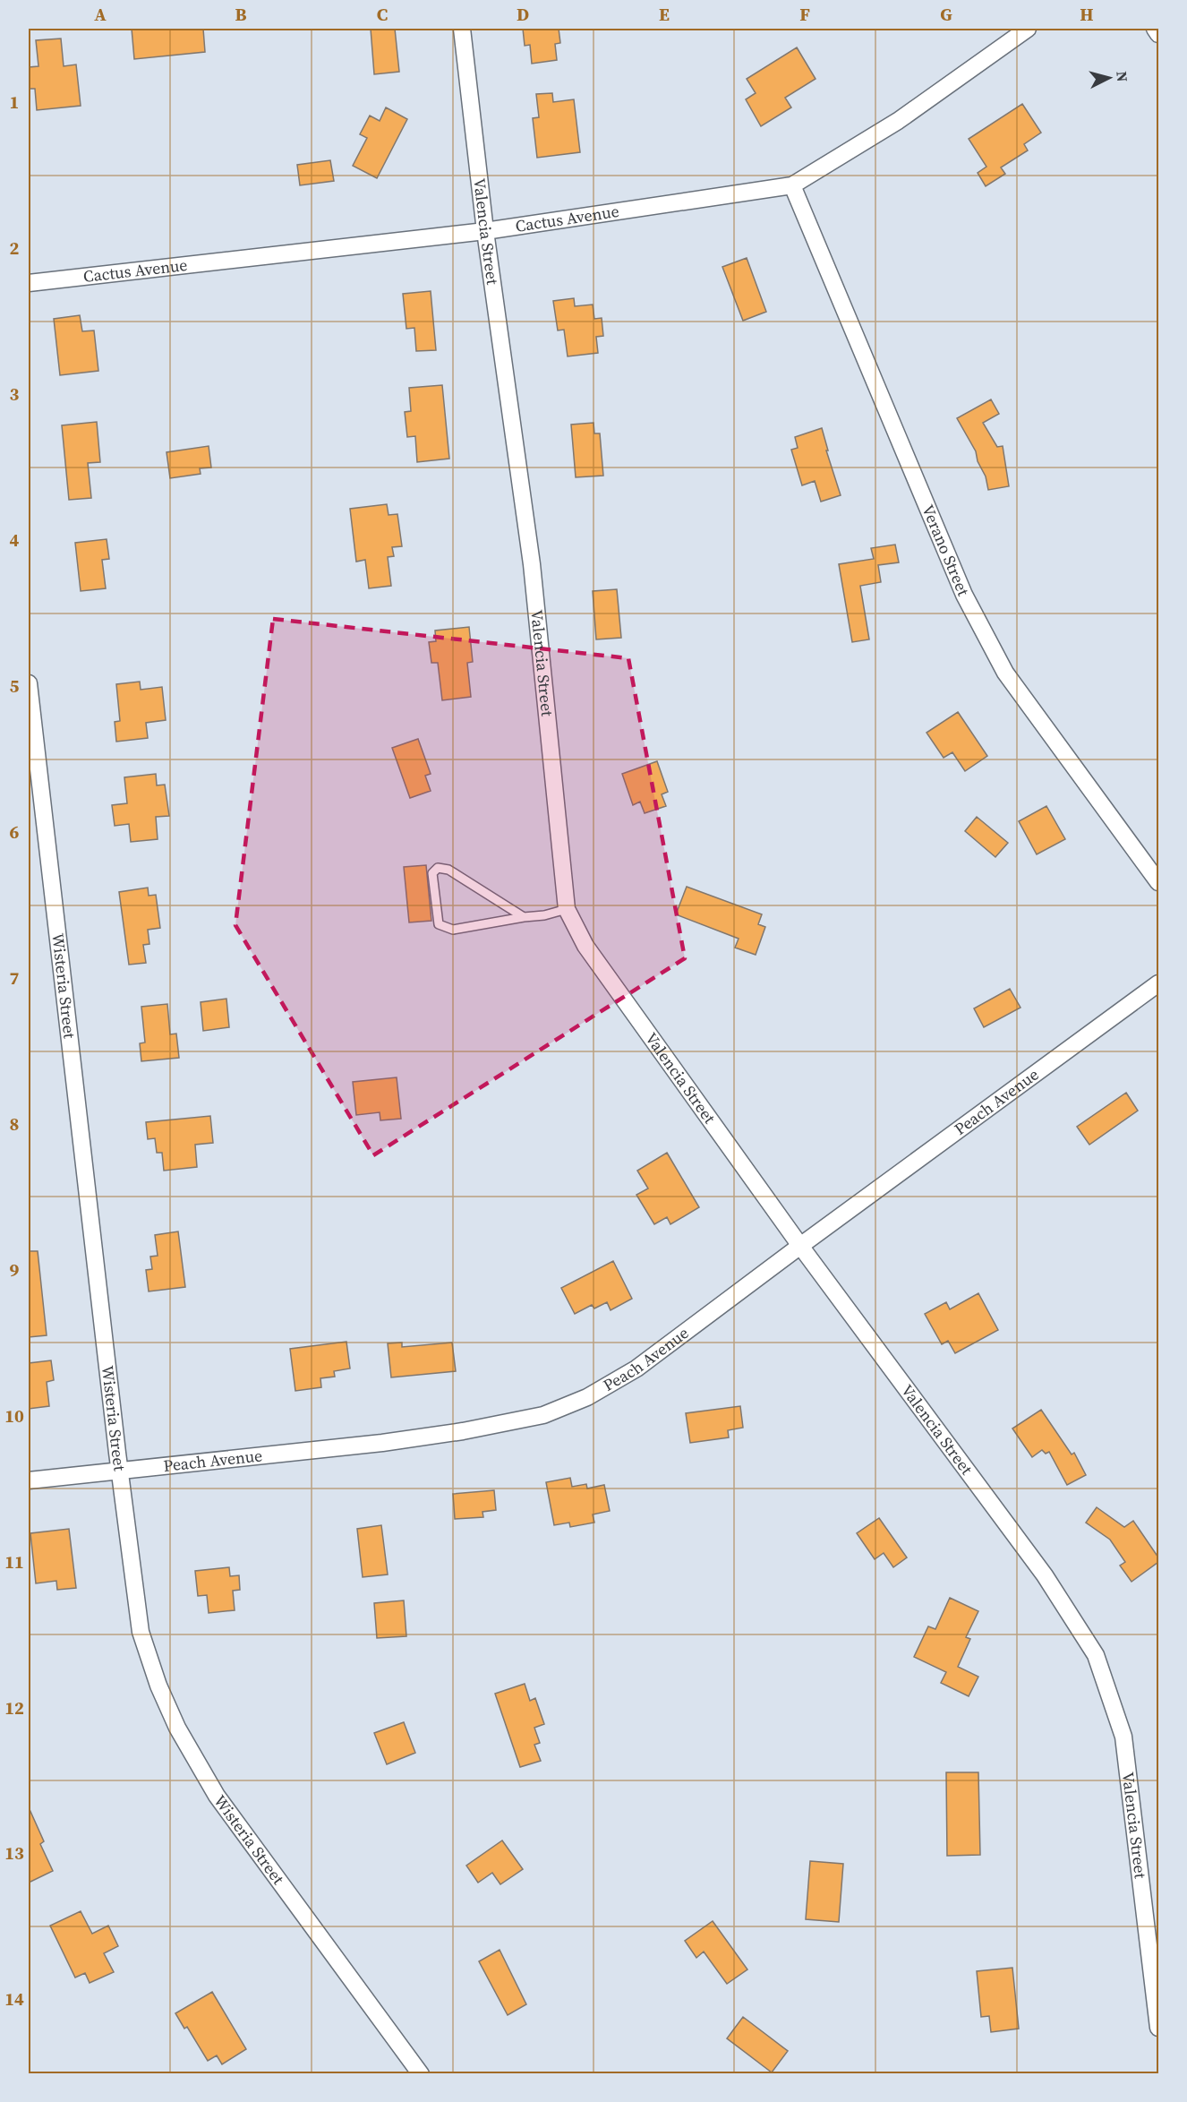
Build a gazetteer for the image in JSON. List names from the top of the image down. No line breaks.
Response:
{"streets":{"street":["Cactus Avenue","Valencia Street","Verano Street","Wisteria Street","Peach Avenue"]},"crossings":[["Cactus Avenue","Valencia Street"],["Cactus Avenue","Verano Street"],["Valencia Street","Peach Avenue"],["Wisteria Street","Peach Avenue"]],"north":"right","grid":{"columns":["A","B","C","D","E","F","G","H"],"rows":["1","2","3","4","5","6","7","8","9","10","11","12","13","14"]}}
